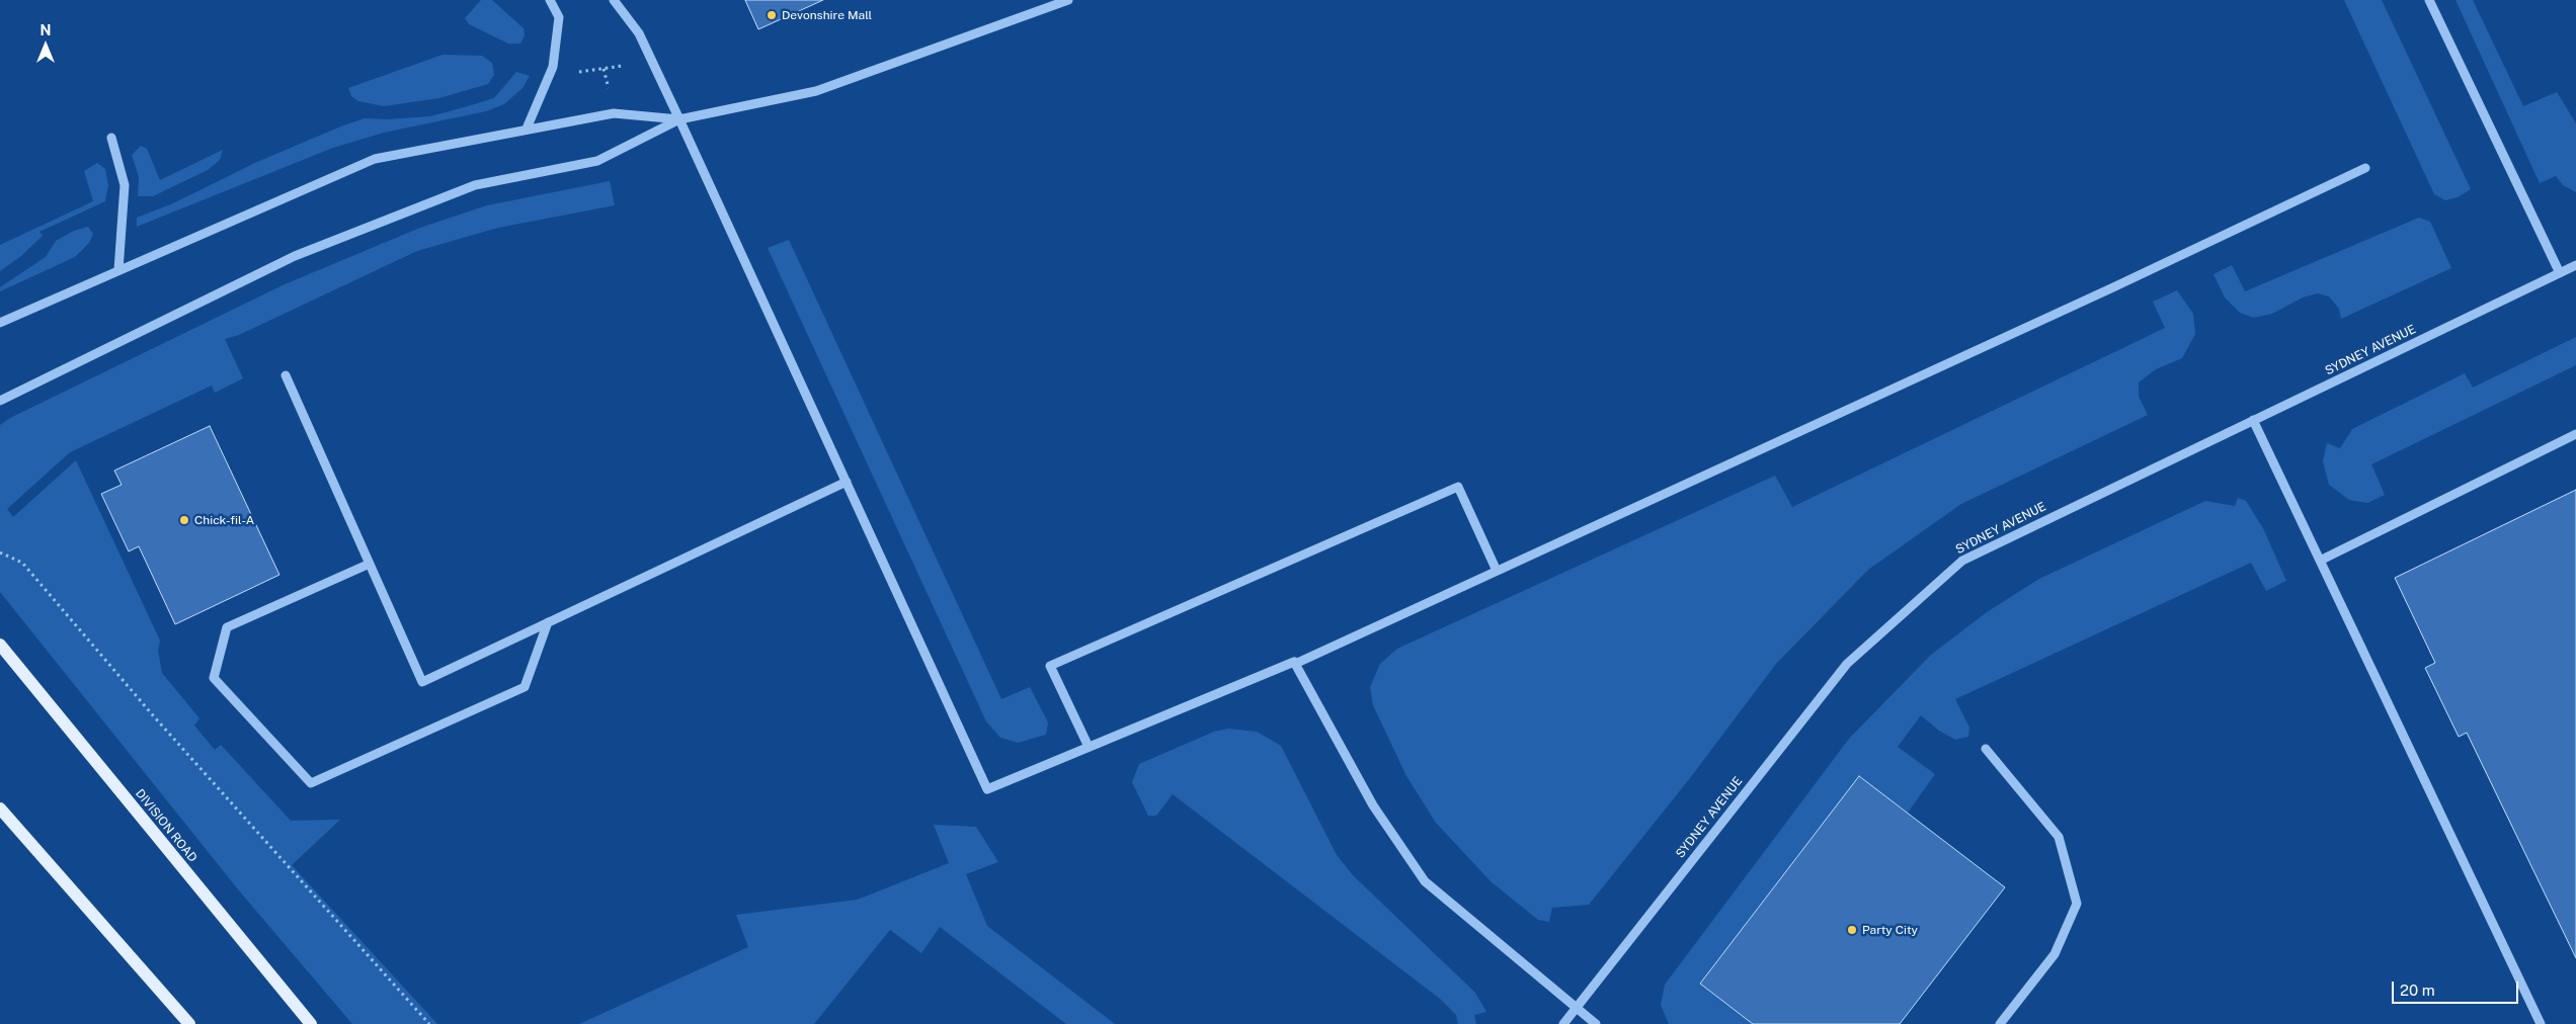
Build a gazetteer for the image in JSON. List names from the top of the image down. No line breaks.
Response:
{"streets":{"main road":["DIVISION ROAD"],"street":["SYDNEY AVENUE"]},"places":["Devonshire Mall","Chick-fil-A","Party City"],"scale_bar":"20 m","north":"top"}
